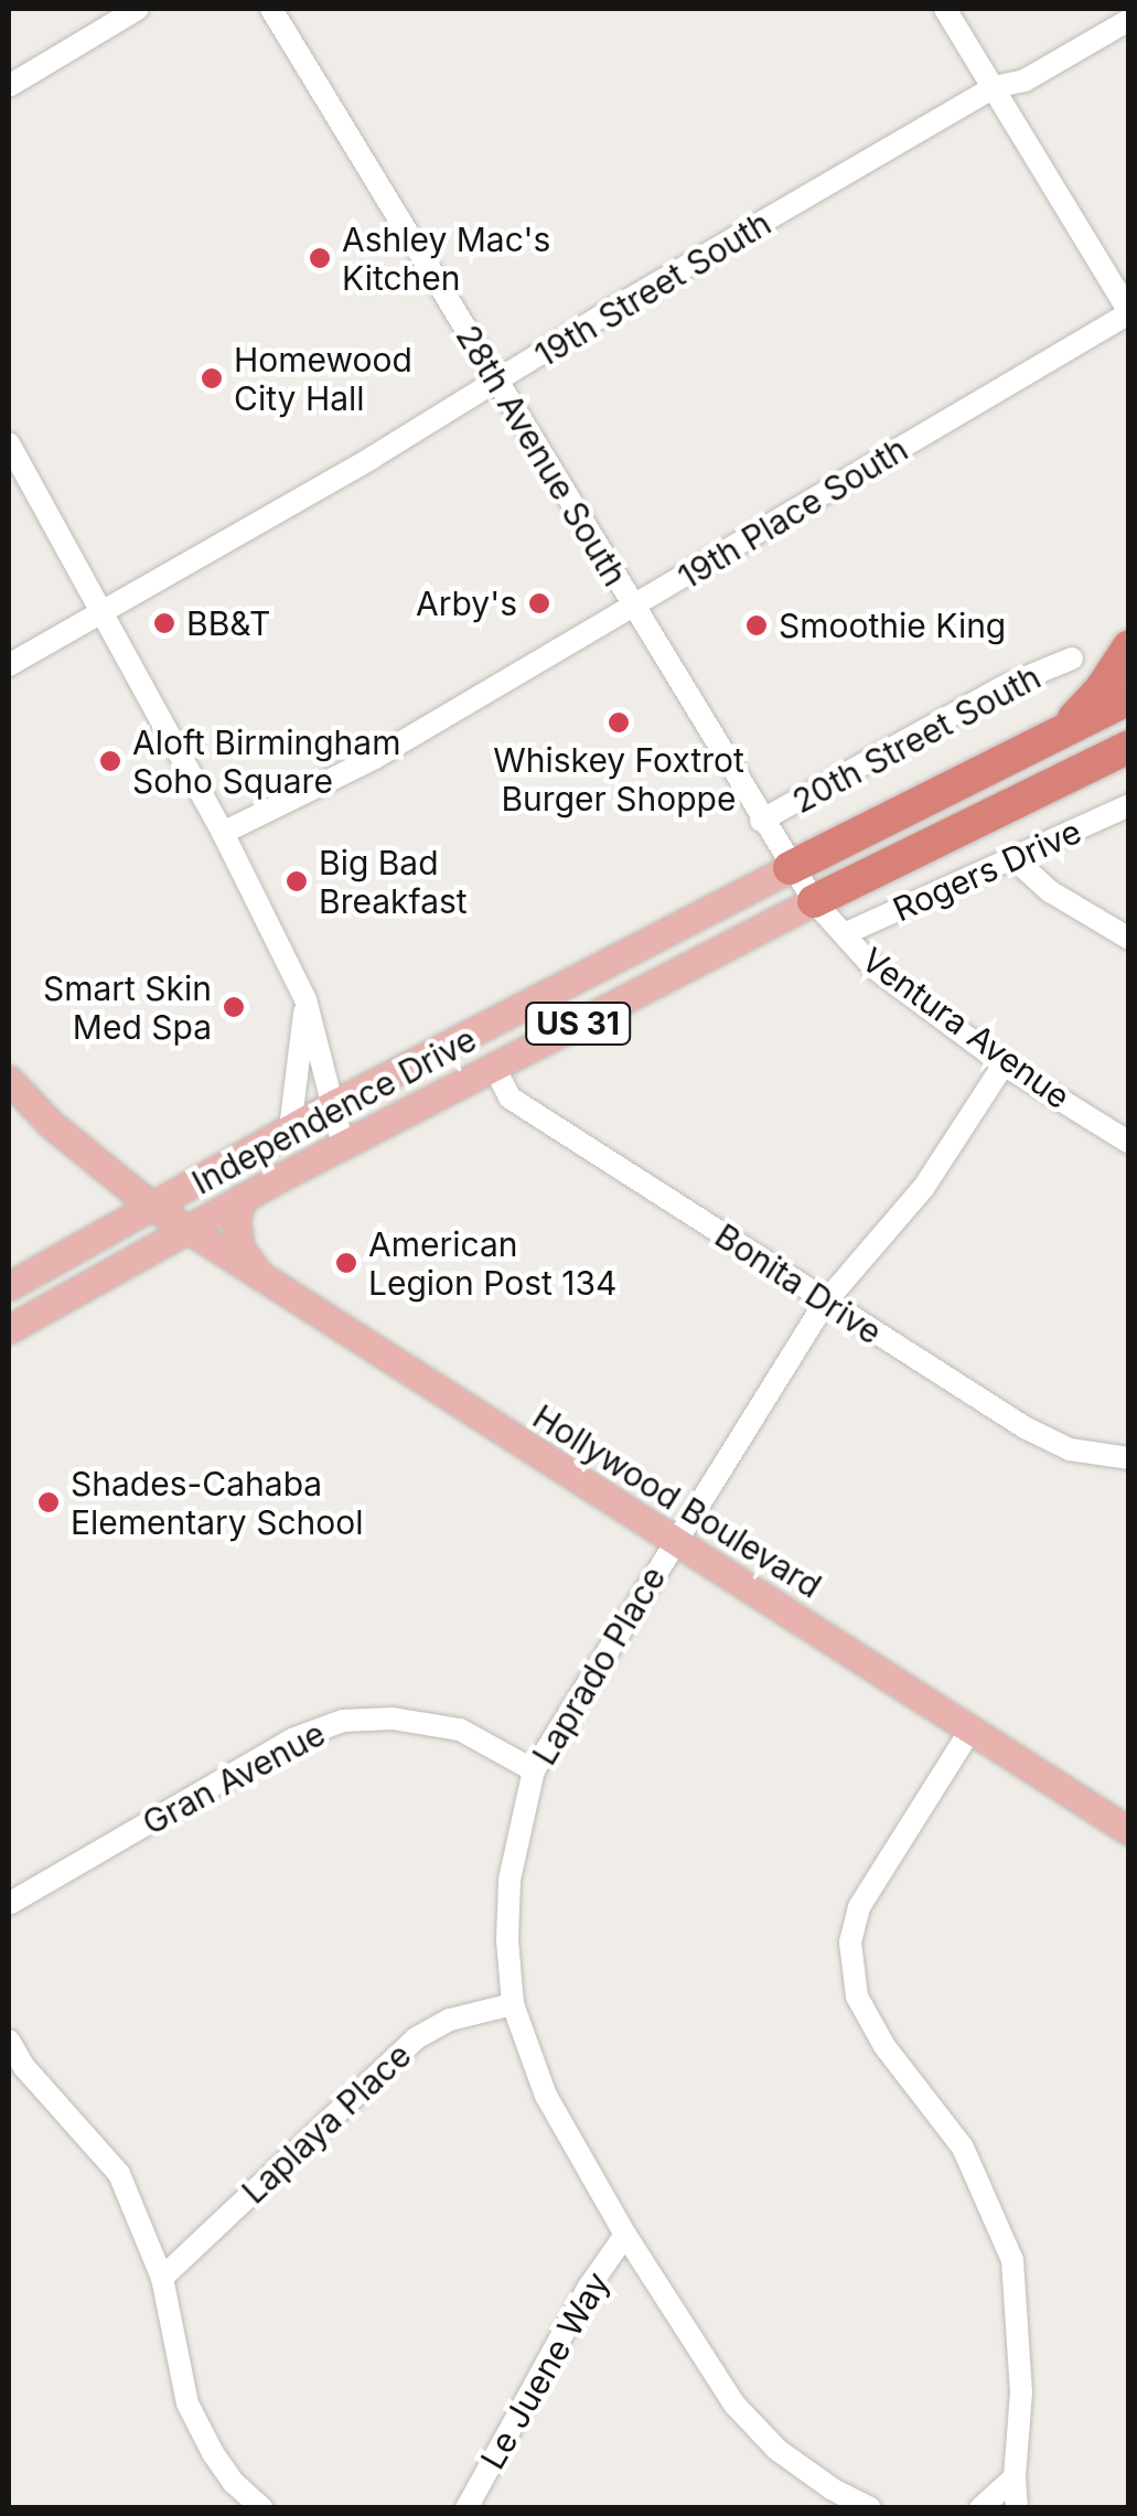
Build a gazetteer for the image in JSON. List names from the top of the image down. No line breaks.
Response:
{"streets":{"highway":["US 31"],"main road":["Independence Drive","Hollywood Boulevard"],"street":["19th Street South","28th Avenue South","19th Place South","20th Street South","Rogers Drive","Ventura Avenue","Bonita Drive","Laprado Place","Gran Avenue","Laplaya Place","Le Juene Way"]},"crossings":[["19th Street South","28th Avenue South"],["28th Avenue South","19th Place South"],["28th Avenue South","20th Street South"],["28th Avenue South","US 31"],["28th Avenue South","Ventura Avenue"],["28th Avenue South","Independence Drive"],["Rogers Drive","Ventura Avenue"],["US 31","Ventura Avenue"],["US 31","Independence Drive"],["Ventura Avenue","Independence Drive"],["Ventura Avenue","Laprado Place"],["Independence Drive","Bonita Drive"],["Independence Drive","Hollywood Boulevard"],["Bonita Drive","Laprado Place"],["Hollywood Boulevard","Laprado Place"],["Laprado Place","Gran Avenue"],["Laprado Place","Laplaya Place"],["Laprado Place","Le Juene Way"]],"places":["Ashley Mac's Kitchen","Homewood City Hall","Arby's","BB&T","Smoothie King","Whiskey Foxtrot Burger Shoppe","Aloft Birmingham Soho Square","Big Bad Breakfast","Smart Skin Med Spa","American Legion Post 134","Shades-Cahaba Elementary School"]}
